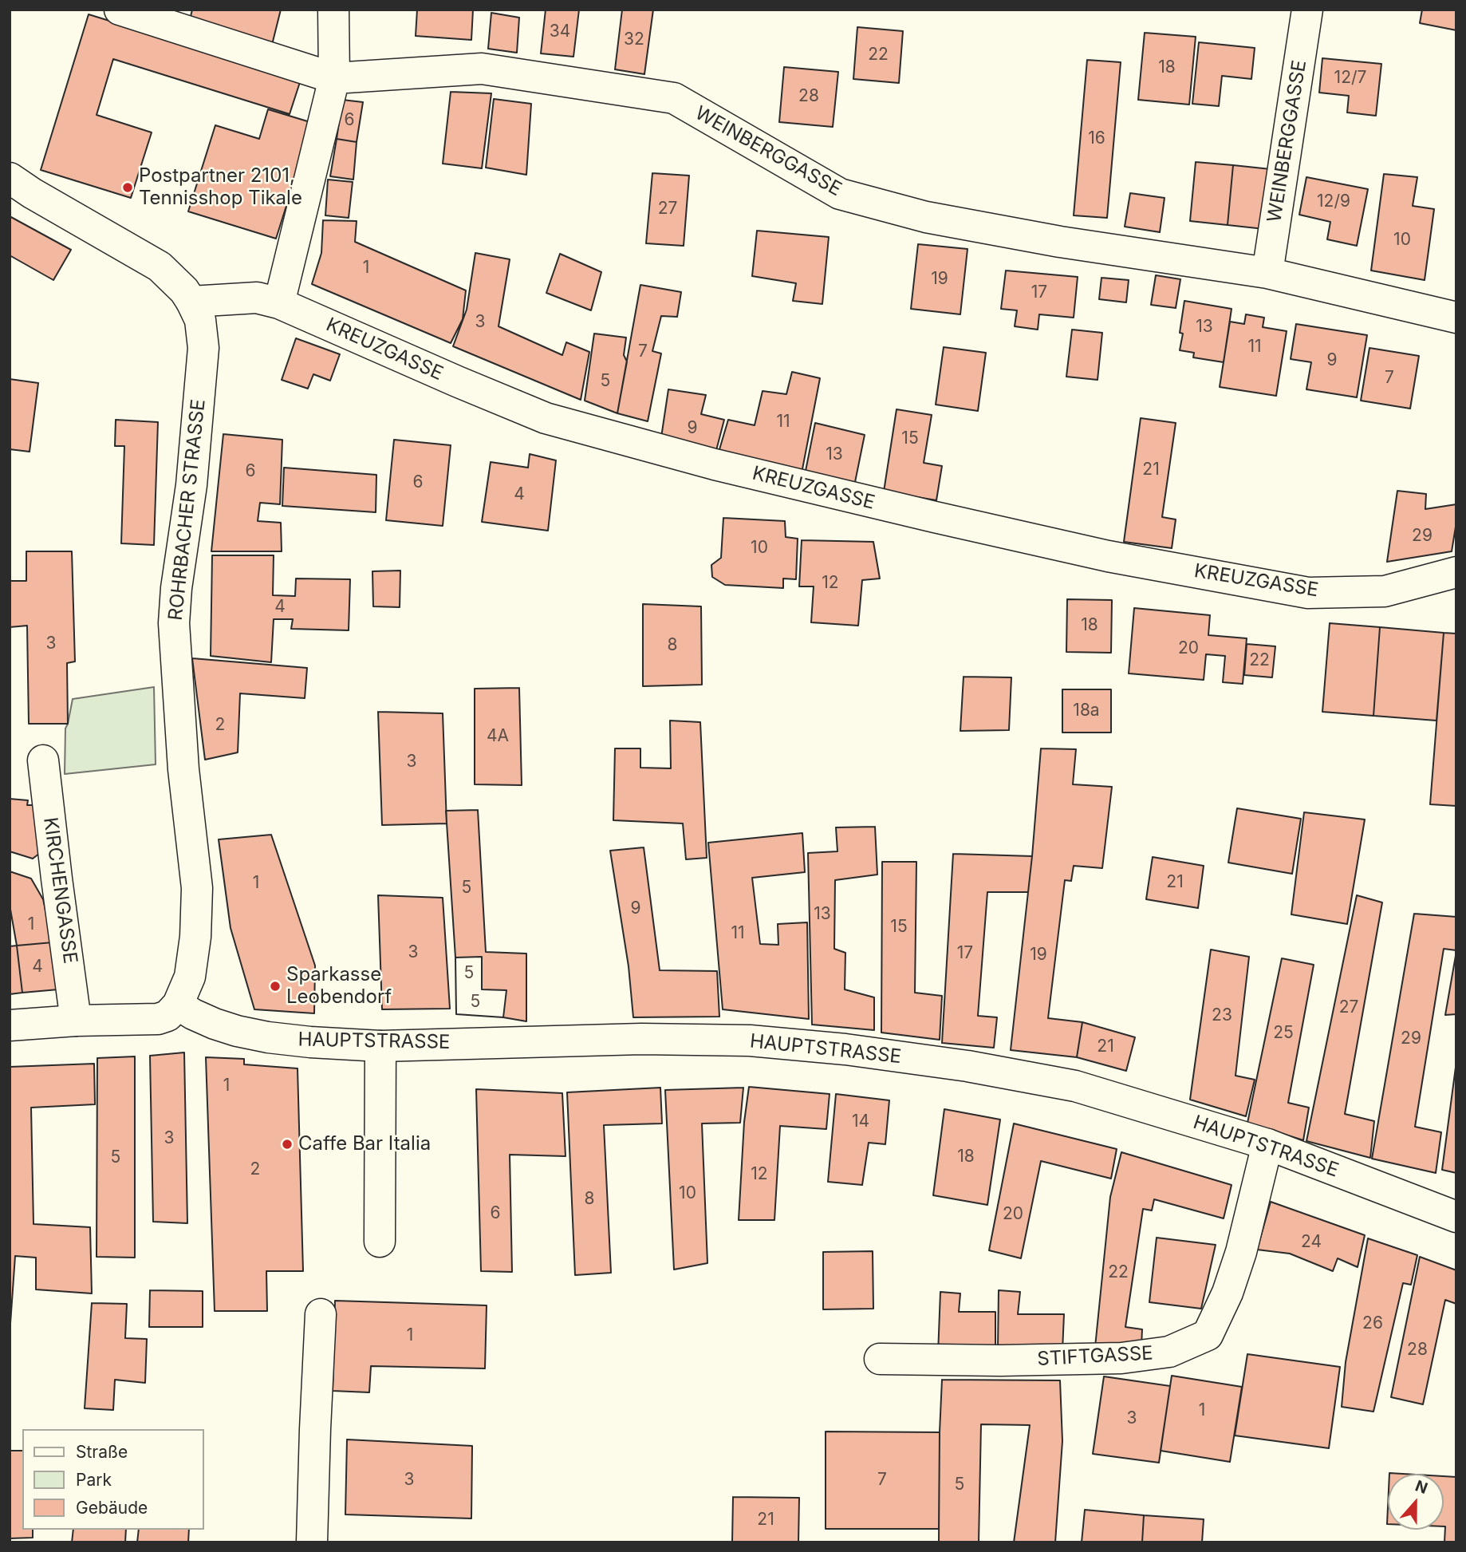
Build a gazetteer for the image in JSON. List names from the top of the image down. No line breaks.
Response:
{"streets":{"street":["WEINBERGGASSE","KREUZGASSE","ROHRBACHER STRASSE","KIRCHENGASSE","HAUPTSTRASSE","STIFTGASSE"]},"crossings":[["KREUZGASSE","ROHRBACHER STRASSE"],["ROHRBACHER STRASSE","HAUPTSTRASSE"],["HAUPTSTRASSE","STIFTGASSE"]],"places":["Postpartner 2101, Tennisshop Tikale","Sparkasse Leobendorf","Caffe Bar Italia"],"house_numbers":["34","32","22","18","12/7","28","6","16","12/9","27","10","1","19","17","3","13","11","7","9","7","5","11","9","15","13","21","6","6","4","29","10","12","4","18","3","8","20","22","18a","2","4A","3","21","1","5","9","13","1","15","11","3","17","19","4","5","5","27","23","25","29","21","1","14","3","18","5","2","12","10","8","6","20","24","22","26","1","28","1","3","3","7","5","21"],"legend":["Straße","Park","Gebäude"],"north":"top"}
